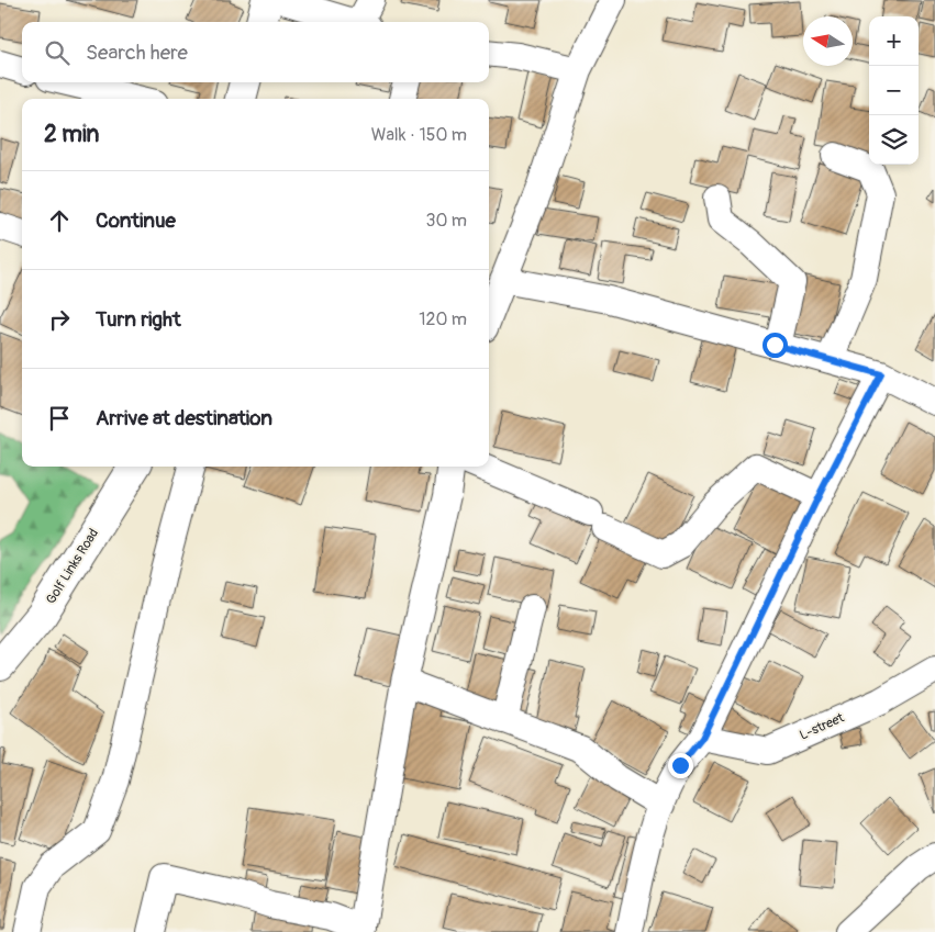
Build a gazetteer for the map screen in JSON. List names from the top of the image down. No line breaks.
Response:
{"streets":{"street":["Golf Links Road","L-street"]},"north":"left","page":{"map_buttons":["+","−"],"search":"Search here","heading":["2 min","Walk · 150 m"],"list":[["Continue","30 m"],["Turn right","120 m"],"Arrive at destination"]}}
